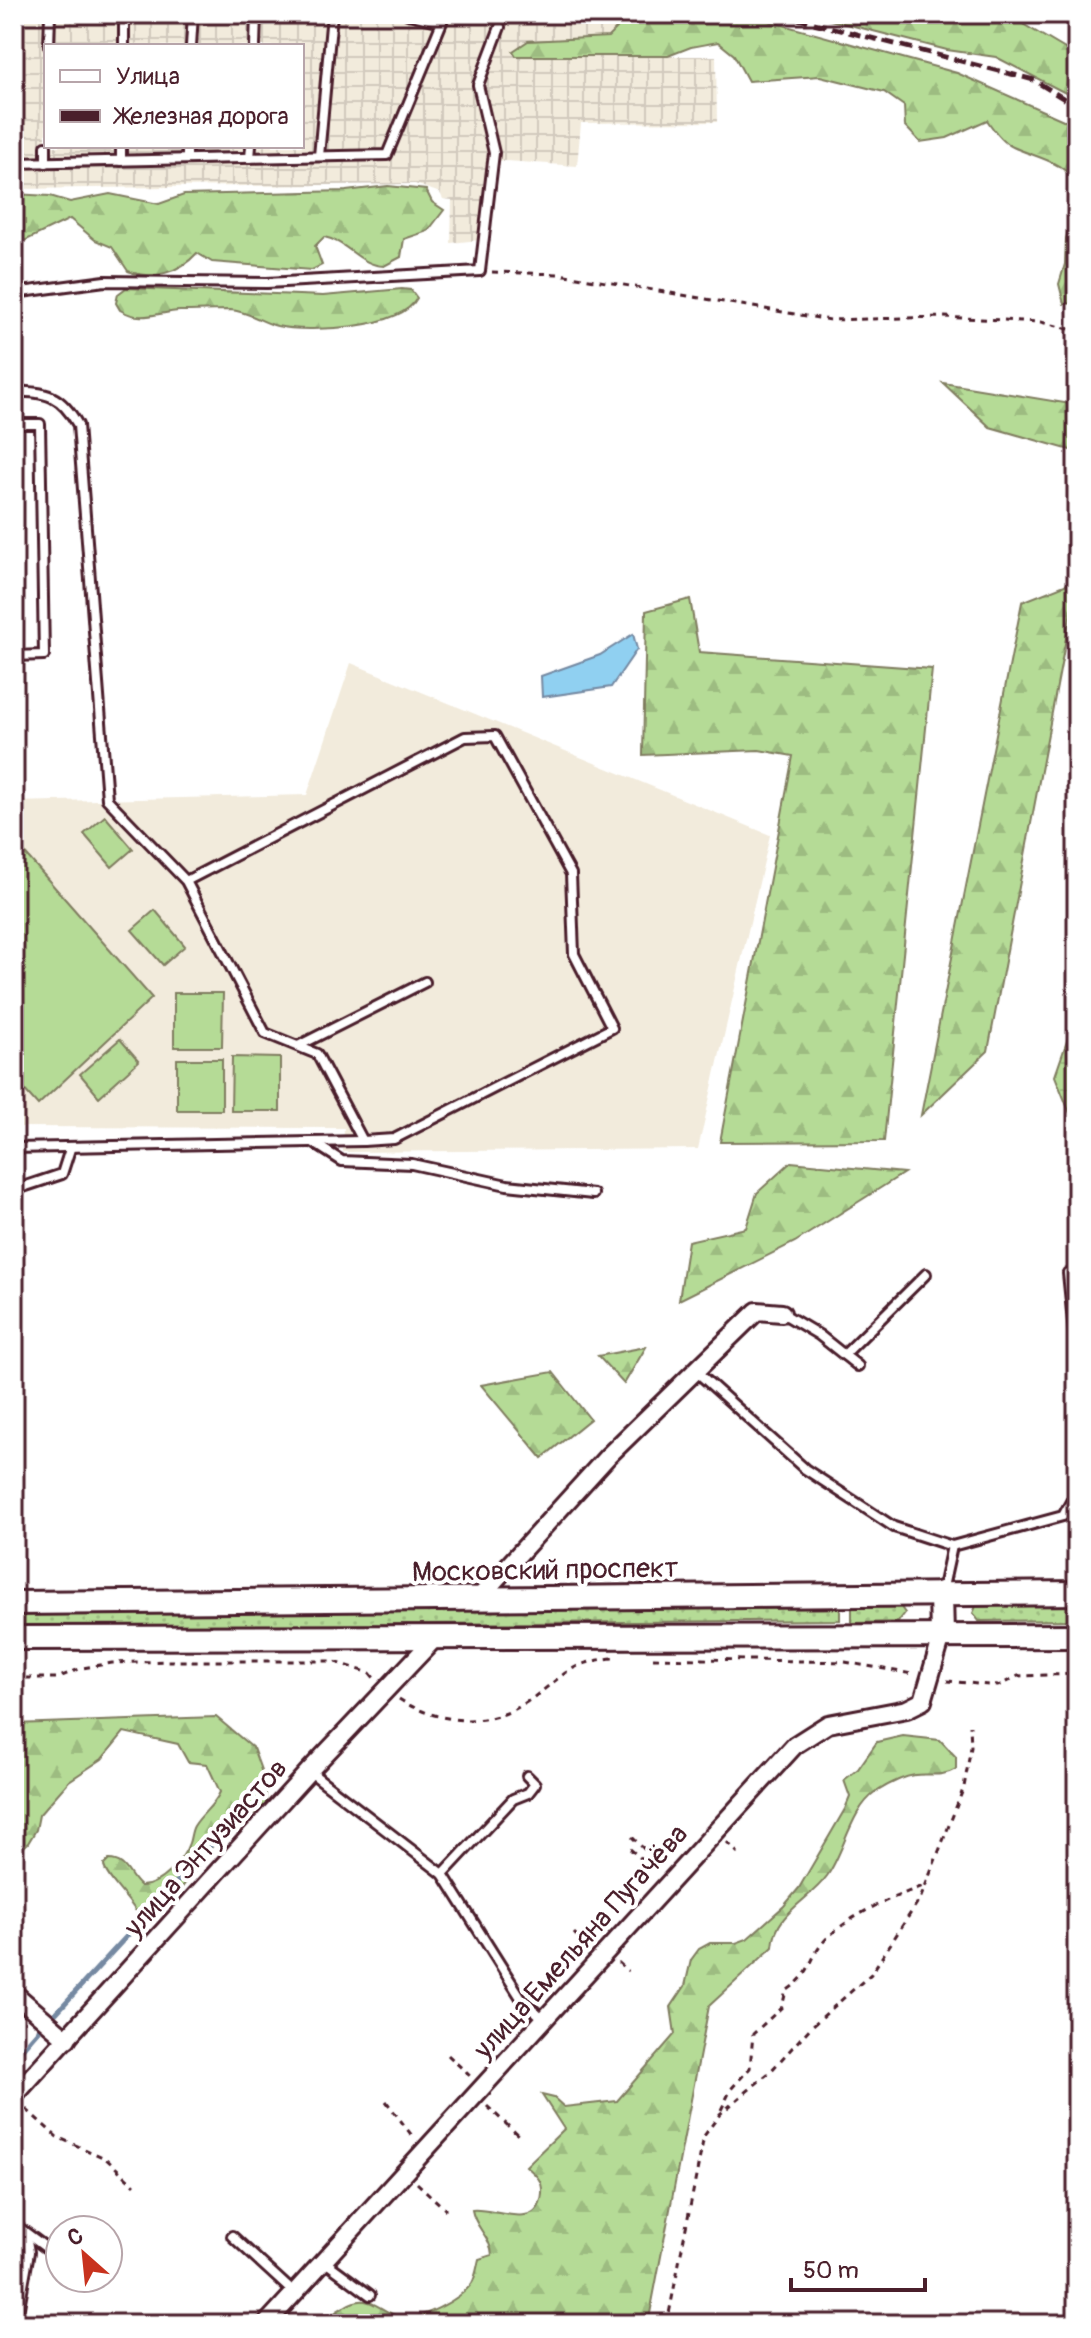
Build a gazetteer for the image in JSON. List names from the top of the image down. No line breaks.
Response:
{"streets":{"main road":["Московский проспект"],"street":["улица Энтузиастов","улица Емельяна Пугачёва"]},"legend":["Улица","Железная дорога"],"scale_bar":"50 m","north":"top left"}
